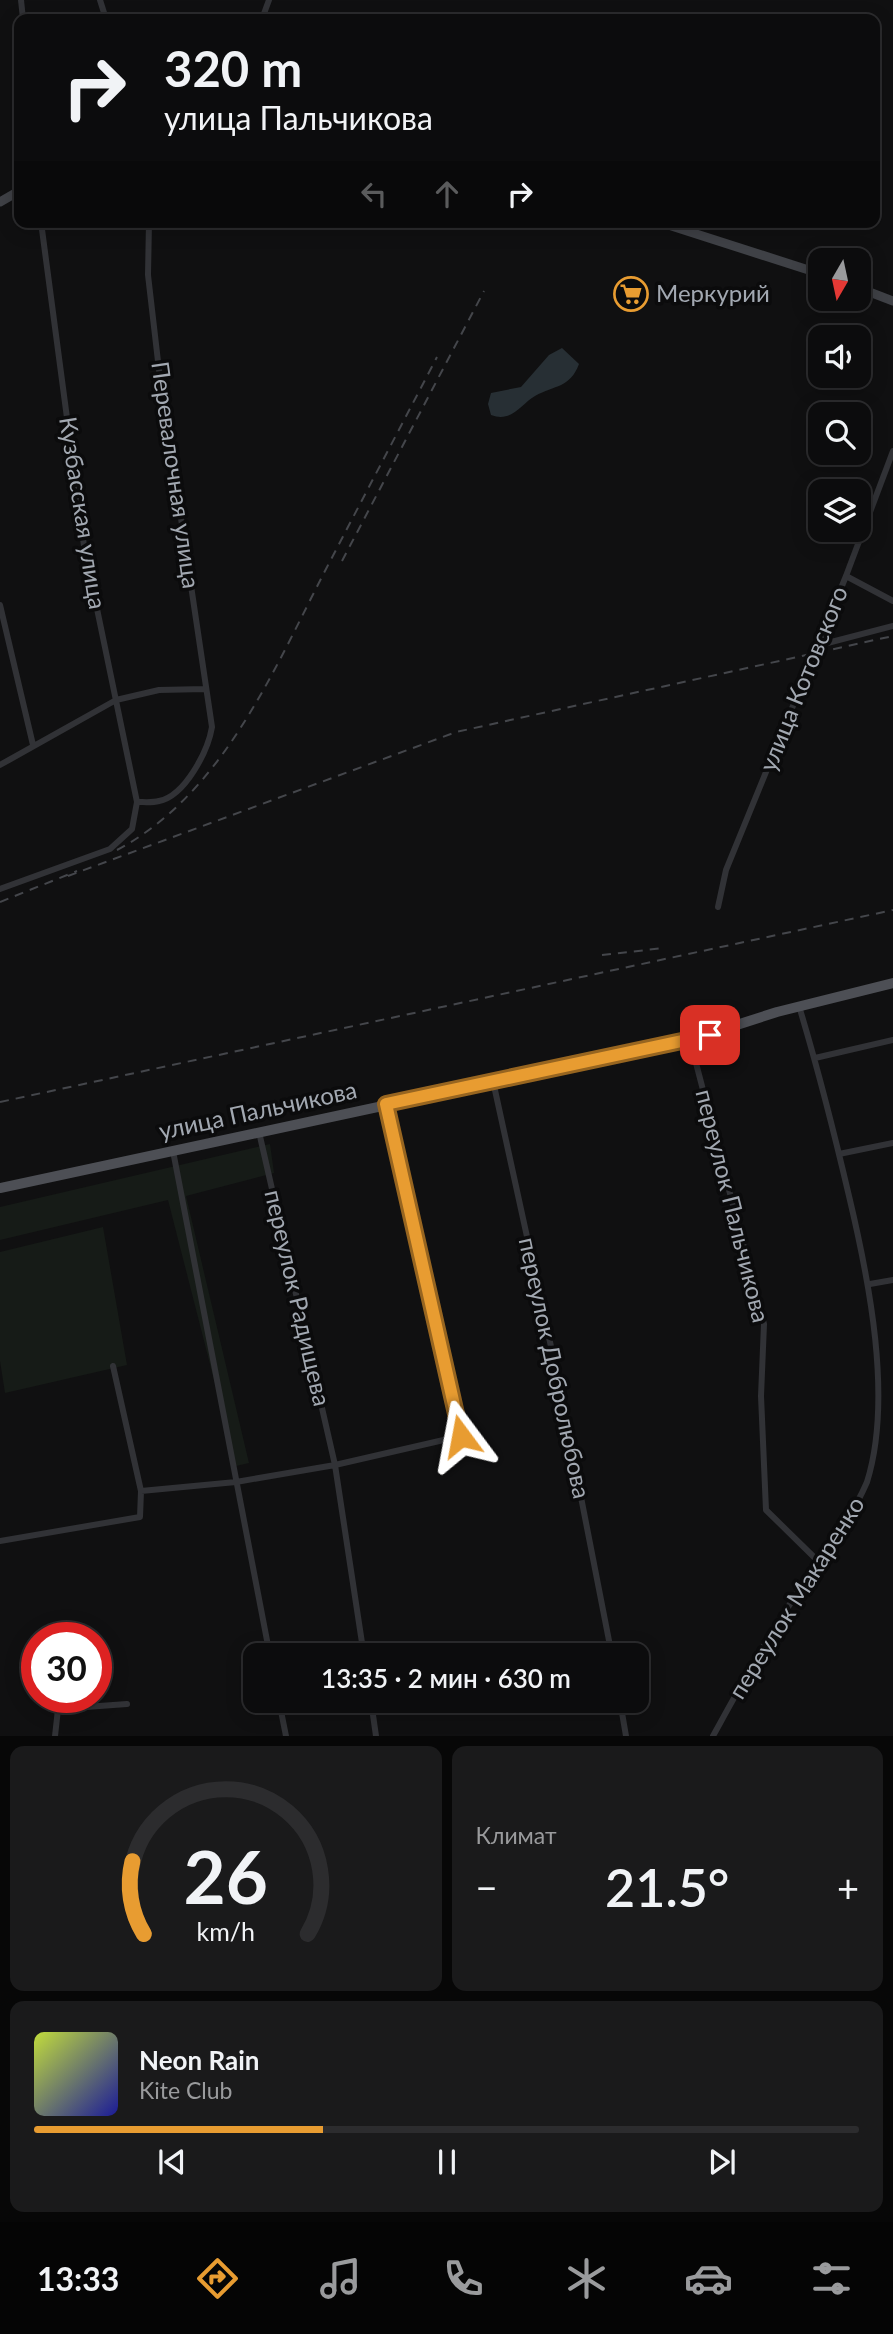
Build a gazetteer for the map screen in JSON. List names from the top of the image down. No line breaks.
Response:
{"streets":{"main road":["улица Пальчикова"],"street":["Перевалочная улица","Кузбасская улица","улица Котовского","переулок Пальчикова","переулок Радищева","переулок Добролюбова","переулок Макаренко"]},"crossings":[["Перевалочная улица","Кузбасская улица"],["улица Пальчикова","переулок Пальчикова"],["улица Пальчикова","переулок Радищева"],["улица Пальчикова","переулок Добролюбова"],["улица Пальчикова","переулок Макаренко"],["переулок Пальчикова","переулок Макаренко"]],"places":{"supermarket":["Меркурий"]},"north":"bottom","page":{"turn":["320 m","улица Пальчикова"],"limit":"30","trip":"13:35 · 2 мин · 630 m","tile":"Климат","heat":["−","21.5°","+"],"song":["Neon Rain","Kite Club"],"tabs":"13:33","gauge":["26","km/h"]}}
